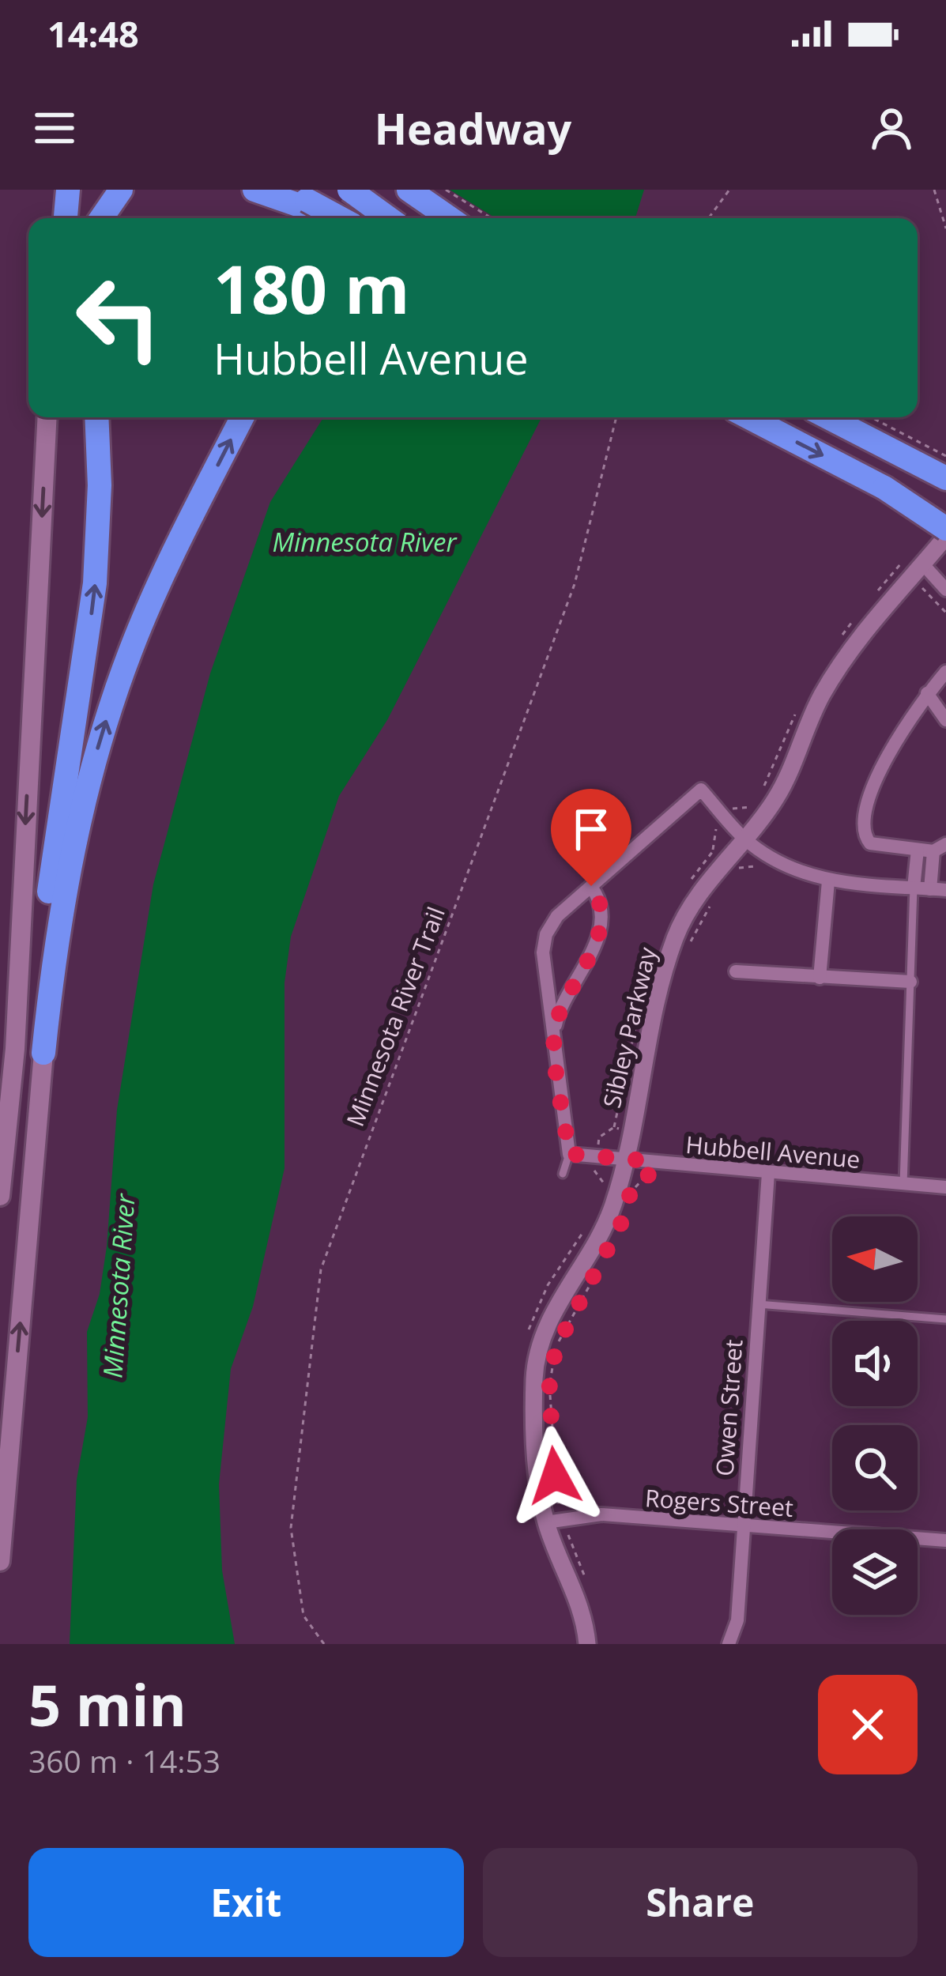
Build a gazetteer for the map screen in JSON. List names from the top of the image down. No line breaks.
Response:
{"streets":{"street":["Sibley Parkway","Hubbell Avenue","Owen Street","Rogers Street"],"path":["Minnesota River Trail"]},"crossings":[["Sibley Parkway","Hubbell Avenue"],["Sibley Parkway","Rogers Street"],["Hubbell Avenue","Owen Street"],["Owen Street","Rogers Street"]],"water":["Minnesota River"],"north":"left","page":{"status":"14:48","header":"Headway","turn":["180 m","Hubbell Avenue"],"heading":["5 min","360 m · 14:53"],"buttons":["Exit","Share"]}}
